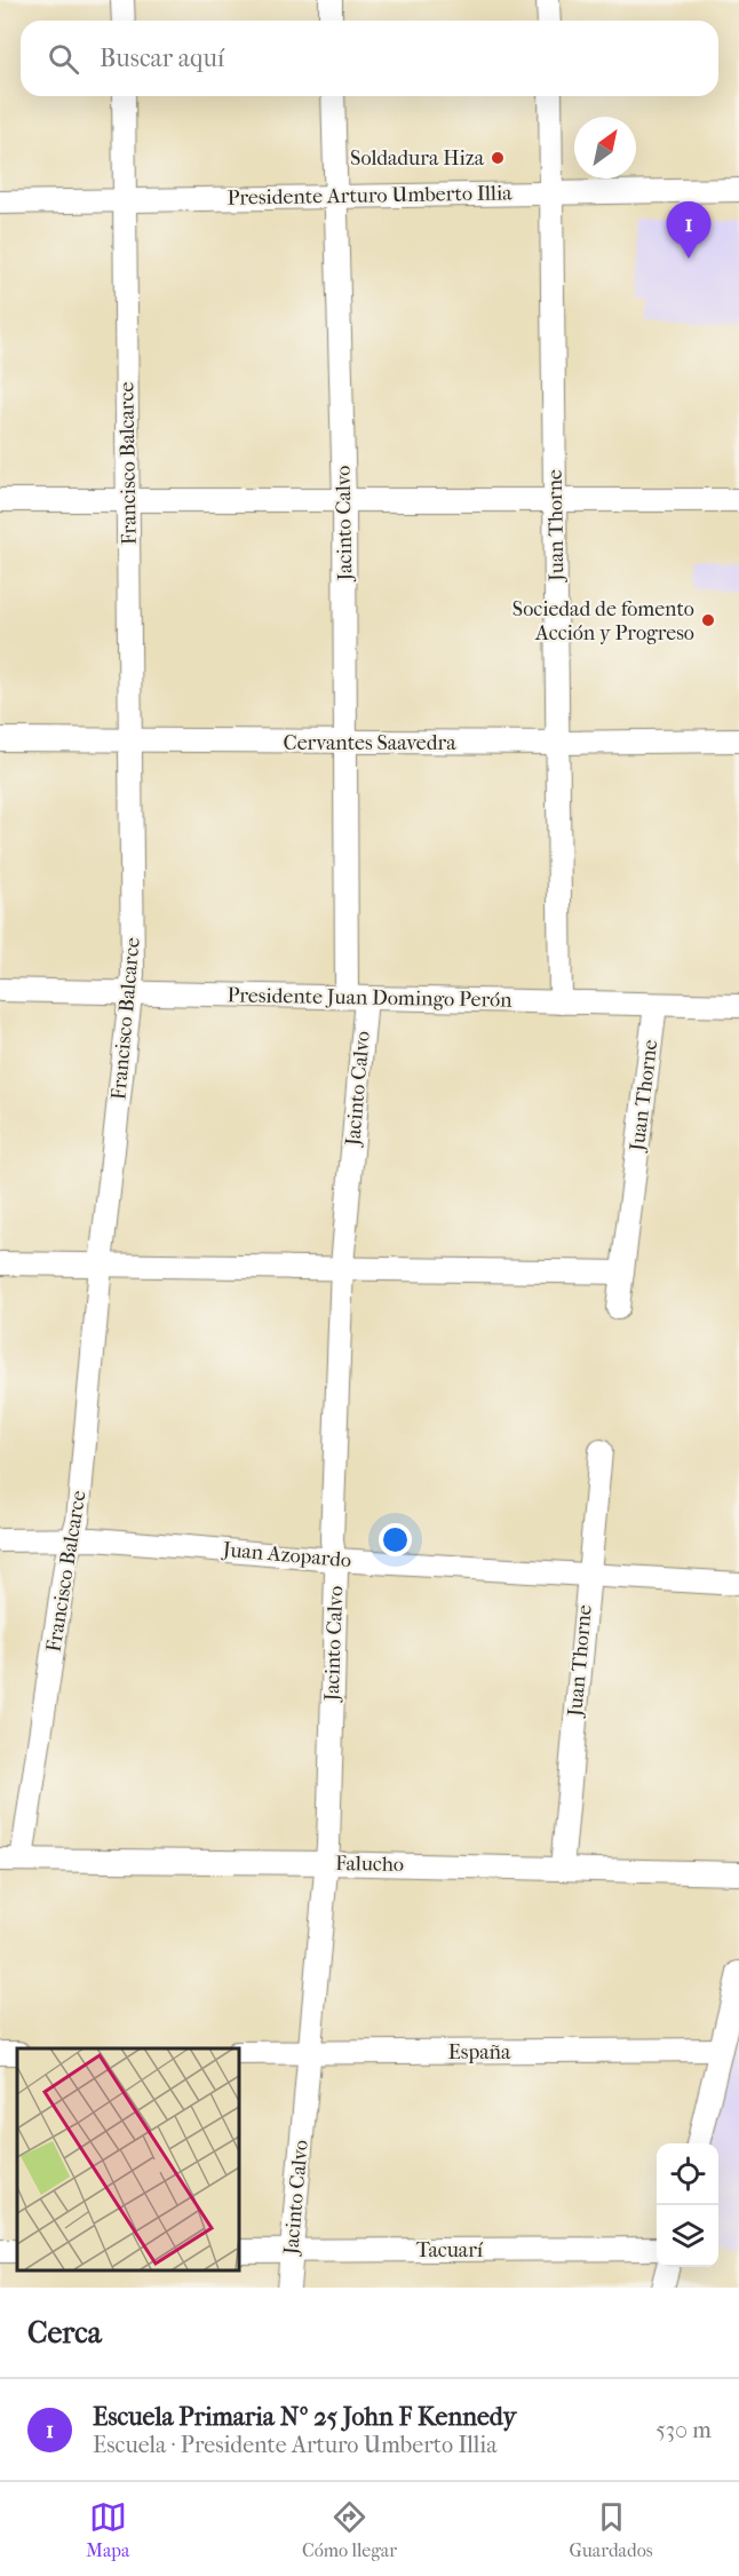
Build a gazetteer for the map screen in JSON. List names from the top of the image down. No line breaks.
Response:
{"streets":{"street":["Presidente Arturo Umberto Illia","Francisco Balcarce","Jacinto Calvo","Juan Thorne","Cervantes Saavedra","Presidente Juan Domingo Perón","Juan Azopardo","Falucho","España","Tacuarí"]},"crossings":[["Presidente Arturo Umberto Illia","Francisco Balcarce"],["Presidente Arturo Umberto Illia","Jacinto Calvo"],["Presidente Arturo Umberto Illia","Juan Thorne"],["Francisco Balcarce","Cervantes Saavedra"],["Francisco Balcarce","Presidente Juan Domingo Perón"],["Francisco Balcarce","Juan Azopardo"],["Francisco Balcarce","Falucho"],["Jacinto Calvo","Cervantes Saavedra"],["Jacinto Calvo","Presidente Juan Domingo Perón"],["Jacinto Calvo","Juan Azopardo"],["Jacinto Calvo","Falucho"],["Jacinto Calvo","España"],["Jacinto Calvo","Tacuarí"],["Juan Thorne","Cervantes Saavedra"],["Juan Thorne","Presidente Juan Domingo Perón"],["Juan Thorne","Juan Azopardo"],["Juan Thorne","Falucho"]],"places":["Soldadura Hiza","Sociedad de fomento Acción y Progreso"],"north":"top right","page":{"search":"Buscar aquí","pins":"1","heading":"Cerca","list":[{"mark":"1","name":"Escuela Primaria Nº 25 John F Kennedy","note":"Escuela · Presidente Arturo Umberto Illia","value":"530 m"}],"nav":["Mapa","Cómo llegar","Guardados"]}}
